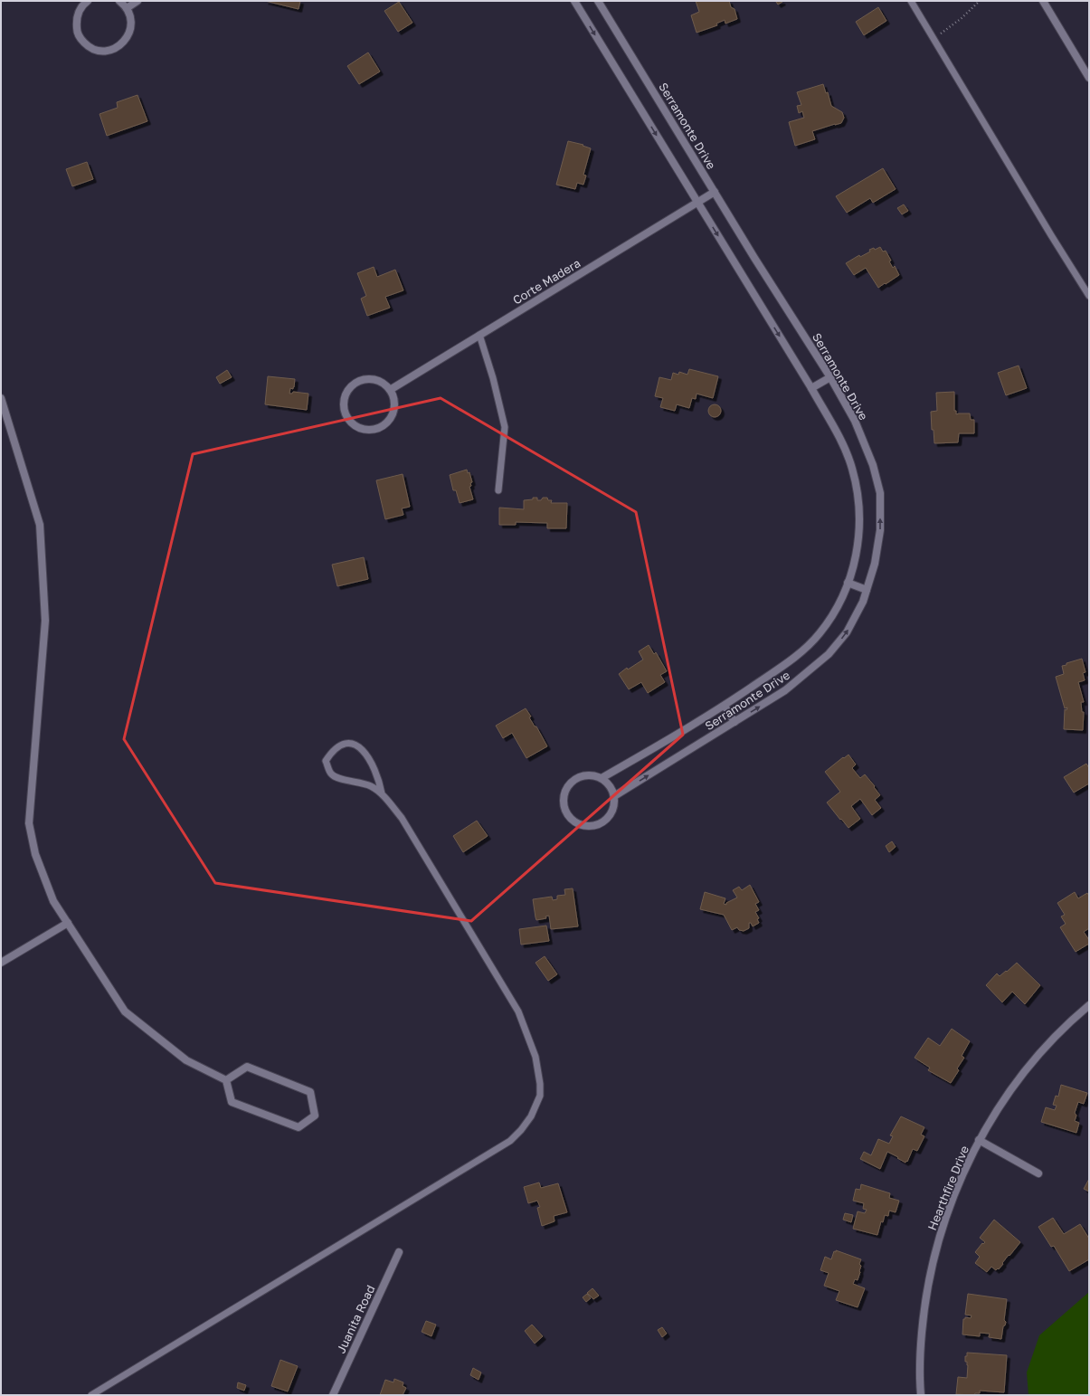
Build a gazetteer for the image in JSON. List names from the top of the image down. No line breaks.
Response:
{"streets":{"street":["Serramonte Drive","Corte Madera","Hearthfire Drive","Juanita Road"]},"crossings":[["Serramonte Drive","Corte Madera"]]}
